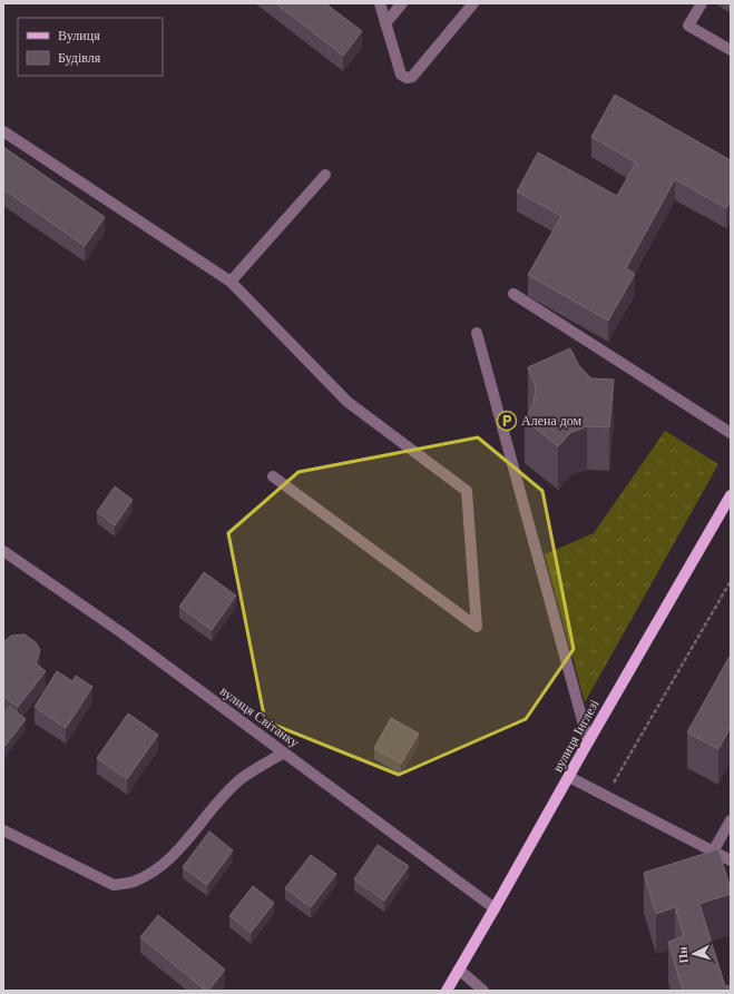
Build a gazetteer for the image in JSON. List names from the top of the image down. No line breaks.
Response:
{"streets":{"main road":["вулиця Інглезі"],"street":["вулиця Світанку"]},"crossings":[["вулиця Світанку","вулиця Інглезі"]],"places":{"parking":["Алена дом"]},"legend":["Вулиця","Будівля"],"north":"left"}
